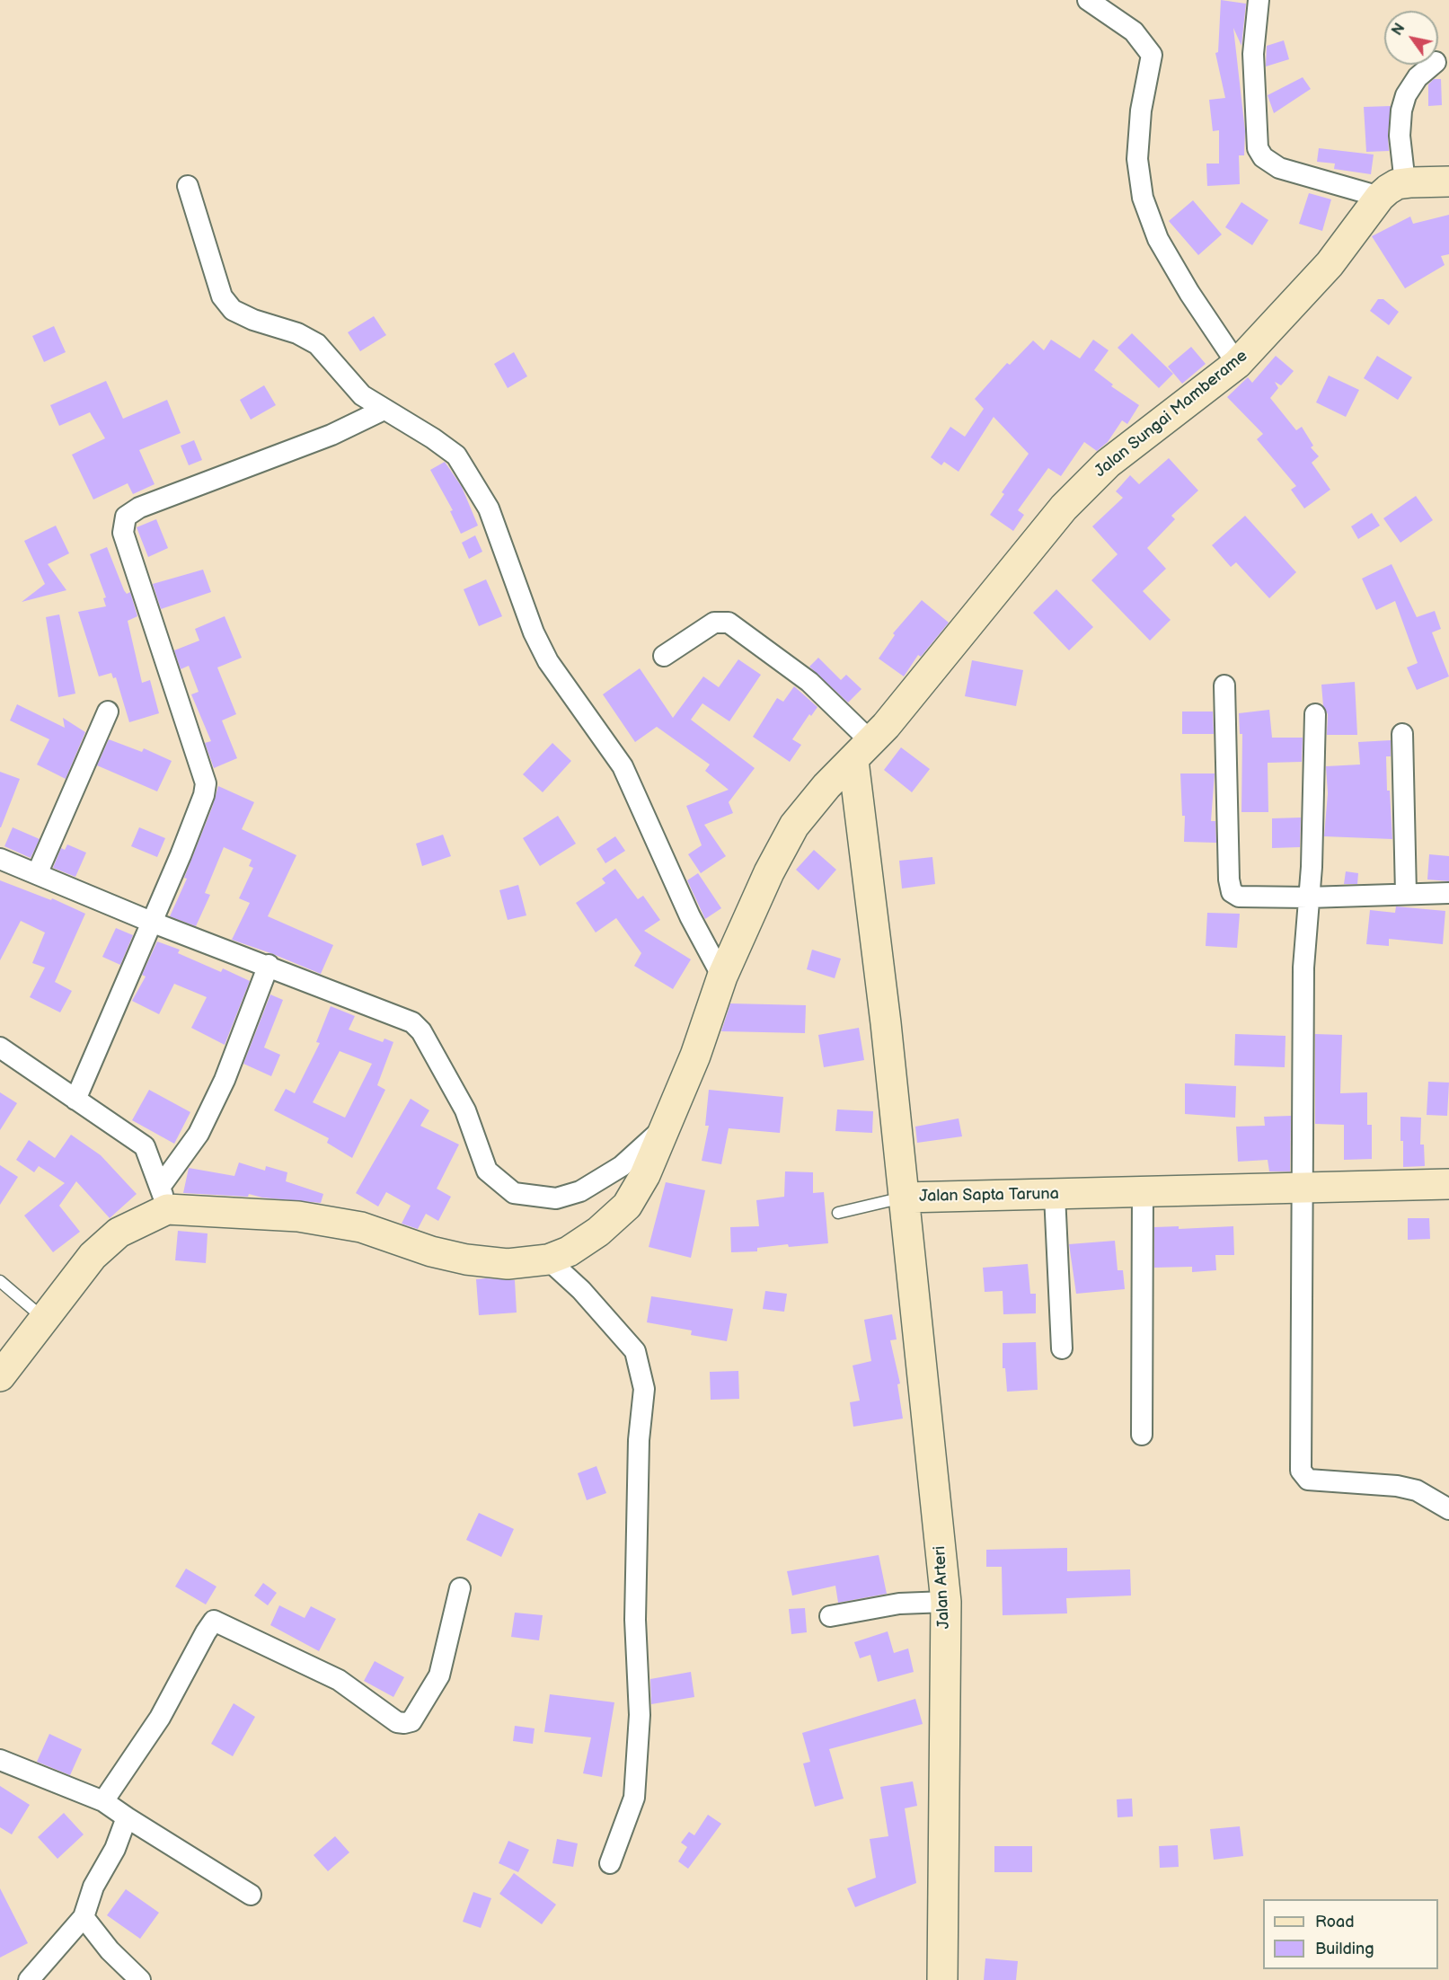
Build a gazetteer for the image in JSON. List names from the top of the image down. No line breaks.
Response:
{"streets":{"street":["Jalan Sungai Mamberame","Jalan Sapta Taruna","Jalan Arteri"]},"crossings":[["Jalan Sungai Mamberame","Jalan Sapta Taruna"],["Jalan Sapta Taruna","Jalan Arteri"]],"legend":["Road","Building"],"north":"top left"}
